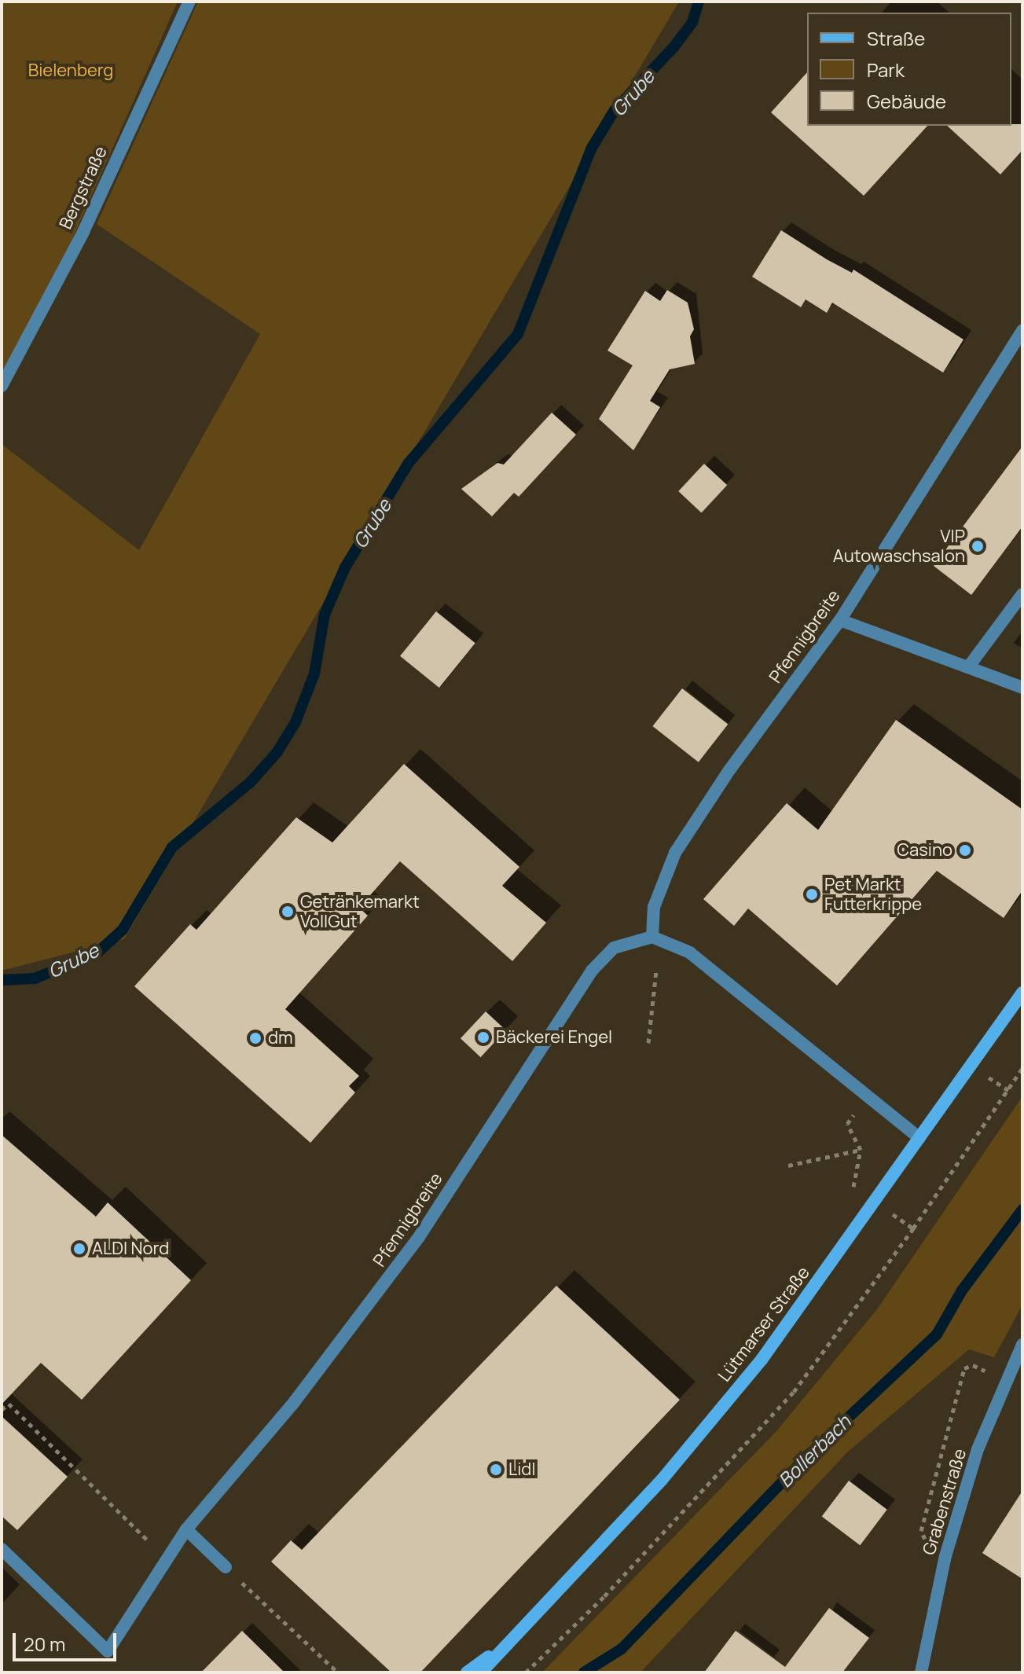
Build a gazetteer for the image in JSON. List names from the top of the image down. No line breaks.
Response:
{"streets":{"main road":["Lütmarser Straße"],"street":["Bergstraße","Pfennigbreite","Grabenstraße"]},"water":["Grube","Bollerbach"],"parks":["Bielenberg"],"places":["VIP Autowaschsalon","Casino","Pet Markt Futterkrippe","Getränkemarkt VollGut","Bäckerei Engel","dm","ALDI Nord","Lidl"],"legend":["Straße","Park","Gebäude"],"scale_bar":"20 m"}
